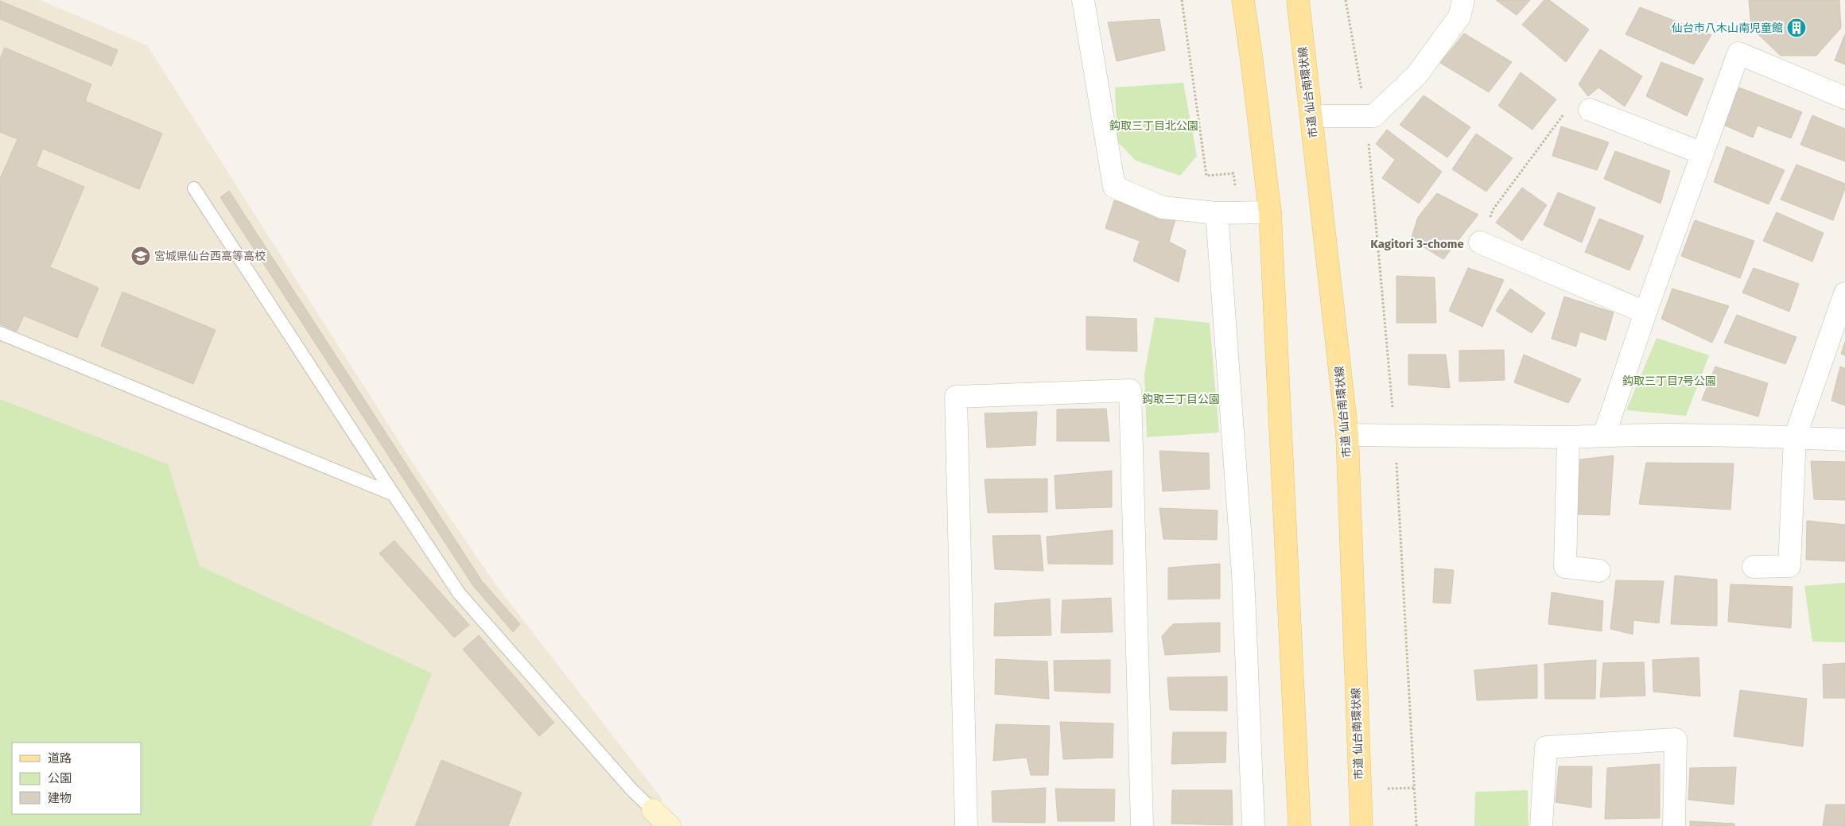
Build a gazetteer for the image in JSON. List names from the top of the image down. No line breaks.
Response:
{"streets":{"main road":["市道 仙台南環状線"]},"districts":["Kagitori 3-chome"],"parks":["鈎取三丁目北公園","鈎取三丁目7号公園","鈎取三丁目公園"],"places":{"building":["仙台市八木山南児童館"],"school or university":["宮城県仙台西高等高校"]},"legend":["道路","公園","建物"]}
